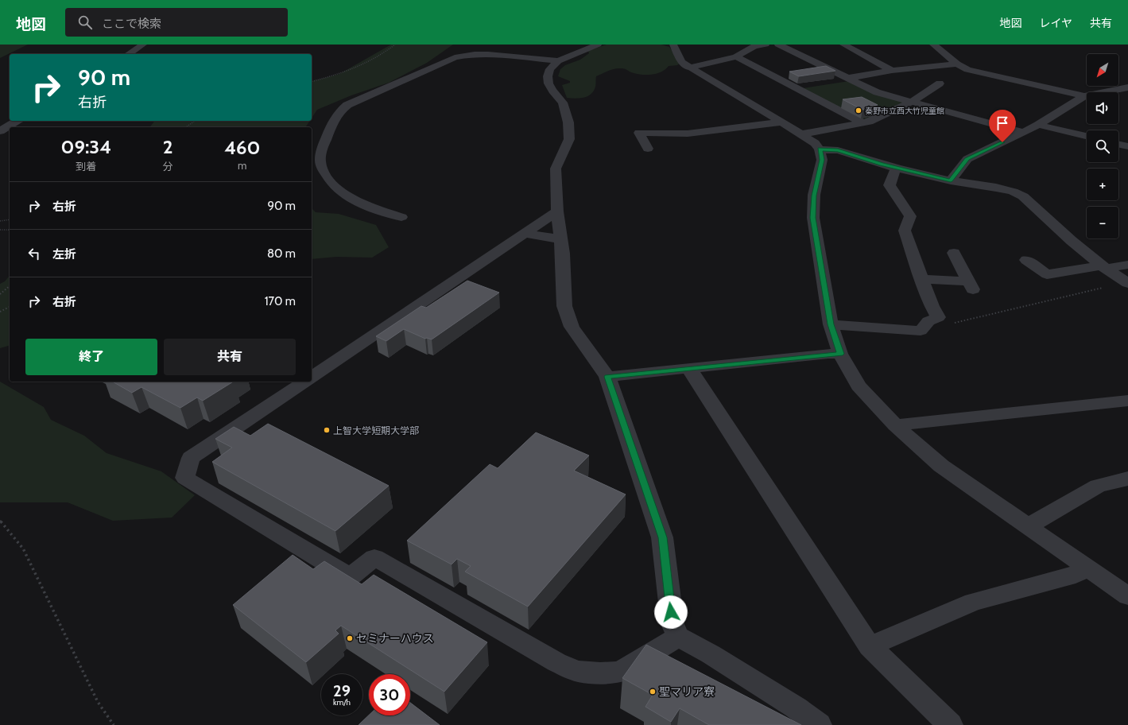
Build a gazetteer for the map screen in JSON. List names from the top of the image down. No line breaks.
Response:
{"places":["秦野市立西大竹児童館","上智大学短期大学部","セミナーハウス","聖マリア寮"],"north":"bottom left","page":{"header":"地図","search":"ここで検索","nav":["地図","レイヤ","共有"],"map_buttons":["+","−"],"turn":["90 m","右折"],"eta":["09:34","到着","2","分","460","m"],"list":[{"name":"右折","value":"90 m"},{"name":"左折","value":"80 m"},{"name":"右折","value":"170 m"}],"buttons":["終了","共有"],"speed":"29 km/h","limit":"30"}}
